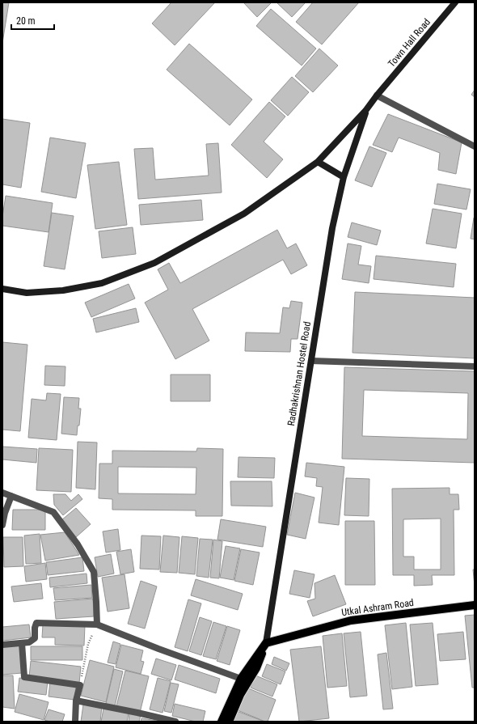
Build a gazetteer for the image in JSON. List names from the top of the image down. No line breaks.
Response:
{"streets":{"main road":["Town Hall Road","Radhakrishnan Hostel Road","Utkal Ashram Road"]},"crossings":[["Town Hall Road","Radhakrishnan Hostel Road"],["Radhakrishnan Hostel Road","Utkal Ashram Road"]],"scale_bar":"20 m"}
